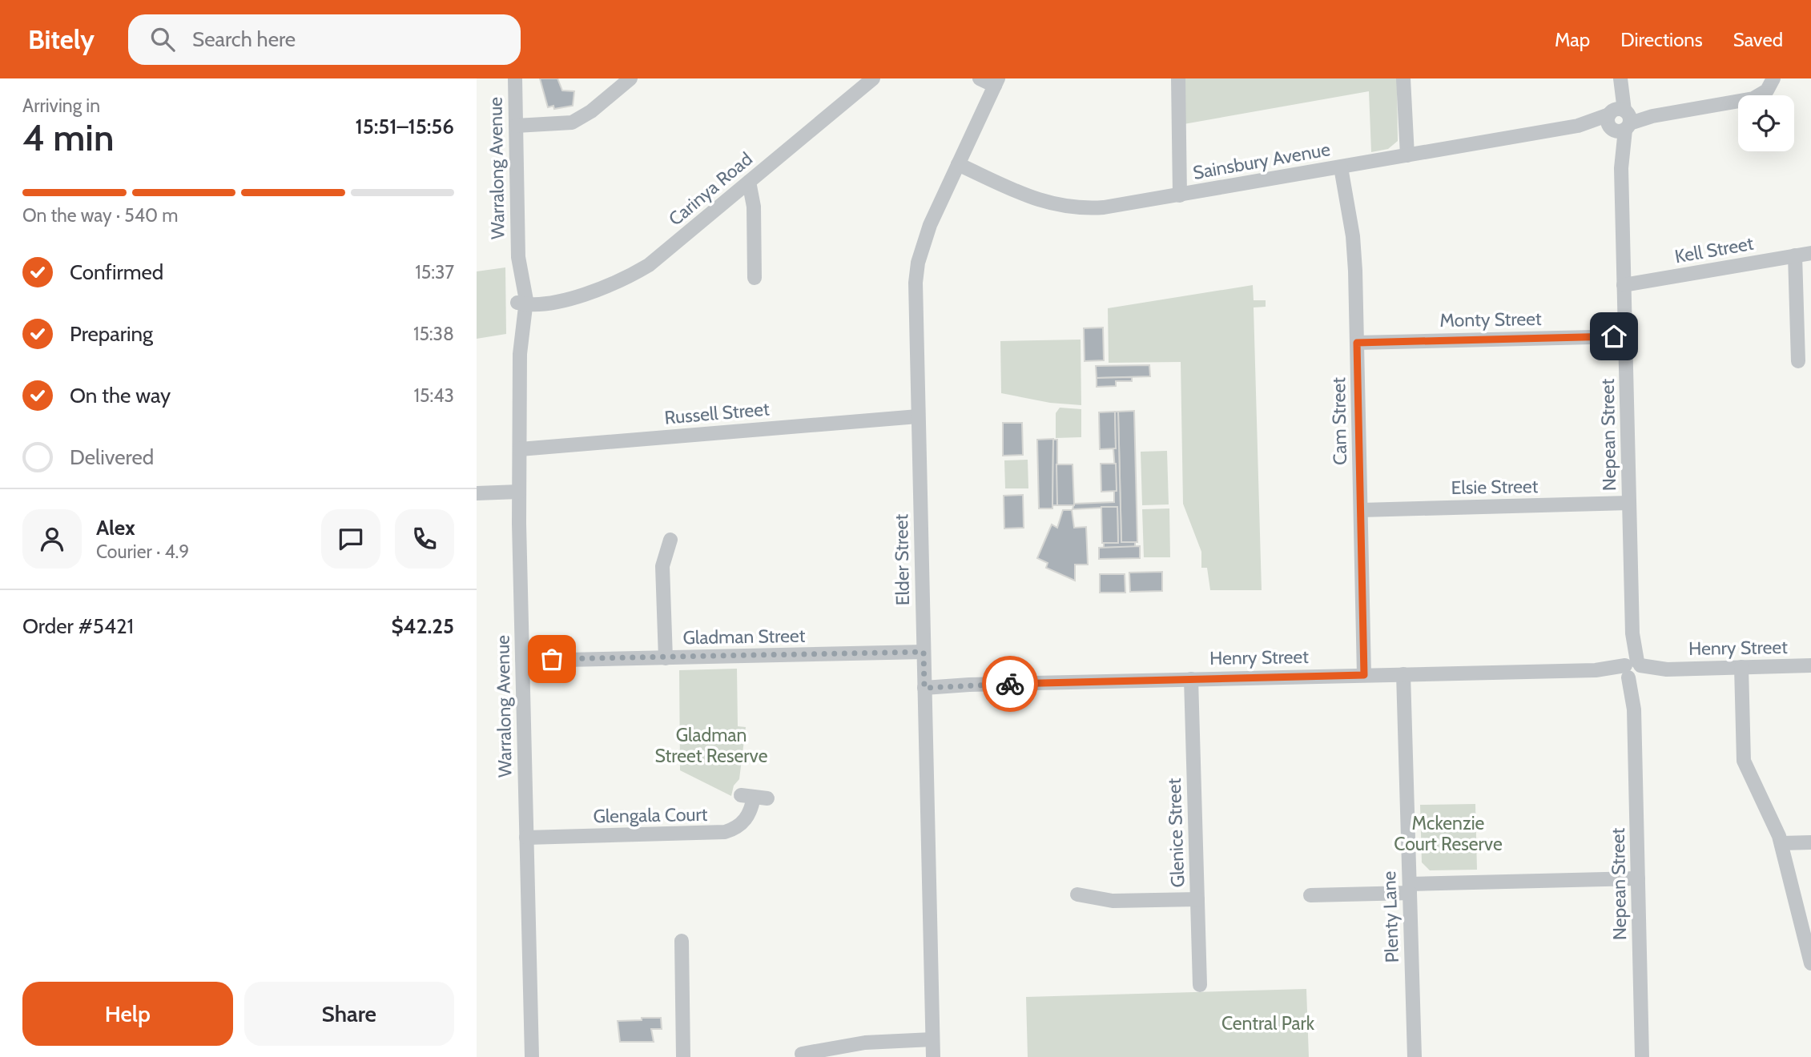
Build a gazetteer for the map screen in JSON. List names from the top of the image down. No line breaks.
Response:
{"streets":{"street":["Sainsbury Avenue","Warralong Avenue","Carinya Road","Kell Street","Monty Street","Russell Street","Cam Street","Nepean Street","Elsie Street","Elder Street","Gladman Street","Henry Street","Glengala Court","Glenice Street","Plenty Lane"]},"crossings":[["Sainsbury Avenue","Cam Street"],["Sainsbury Avenue","Nepean Street"],["Sainsbury Avenue","Elder Street"],["Warralong Avenue","Carinya Road"],["Warralong Avenue","Russell Street"],["Warralong Avenue","Gladman Street"],["Warralong Avenue","Glengala Court"],["Kell Street","Nepean Street"],["Monty Street","Cam Street"],["Monty Street","Nepean Street"],["Russell Street","Elder Street"],["Cam Street","Elsie Street"],["Cam Street","Henry Street"],["Nepean Street","Elsie Street"],["Nepean Street","Henry Street"],["Elder Street","Gladman Street"],["Elder Street","Henry Street"],["Henry Street","Glenice Street"],["Henry Street","Plenty Lane"]],"parks":["Gladman Street Reserve","Mckenzie Court Reserve","Central Park"],"page":{"header":"Bitely","search":"Search here","nav":["Map","Directions","Saved"],"heading":["4 min","Arriving in","15:51–15:56"],"panel":["Alex","Courier · 4.9","Order #5421","$42.25"],"bar":"On the way · 540 m","list":[["Confirmed","15:37"],["Preparing","15:38"],["On the way","15:43"],"Delivered"],"buttons":["Help","Share"]}}
